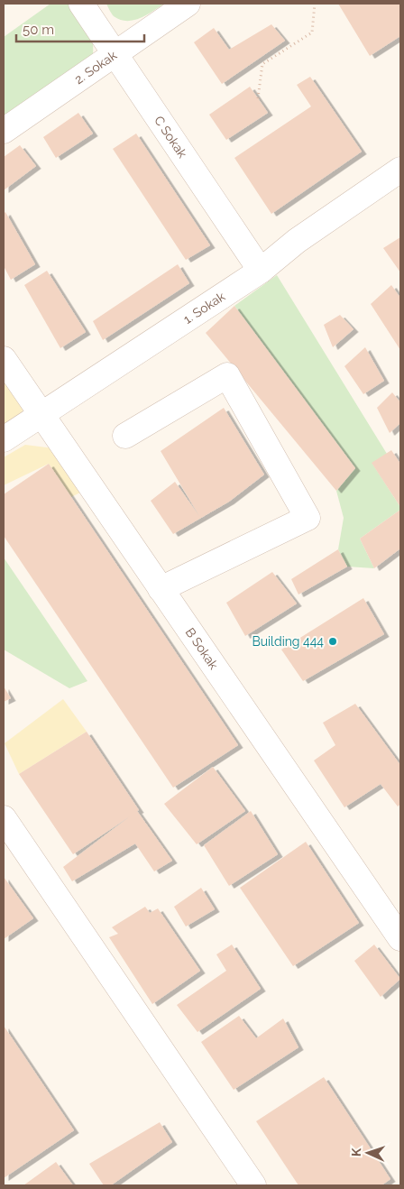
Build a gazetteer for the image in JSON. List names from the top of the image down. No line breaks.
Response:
{"streets":{"lane":["2. Sokak","C Sokak","1. Sokak","B Sokak"]},"crossings":[["2. Sokak","C Sokak"],["C Sokak","1. Sokak"],["1. Sokak","B Sokak"]],"places":["Building 444"],"scale_bar":"50 m","north":"left"}
